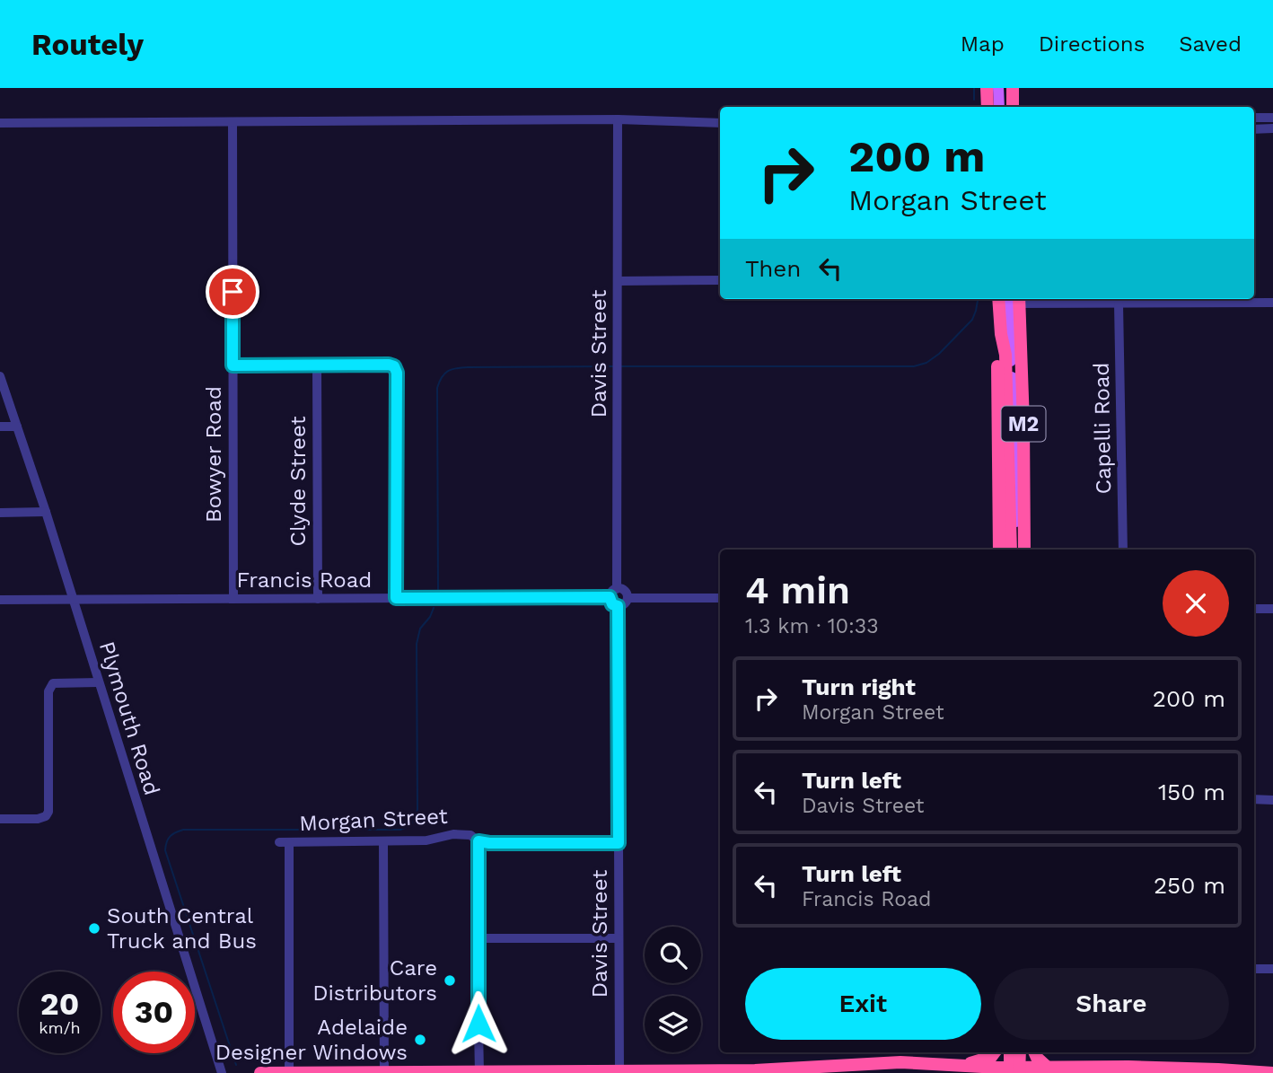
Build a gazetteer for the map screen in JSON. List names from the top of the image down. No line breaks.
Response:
{"streets":{"highway":["M2"],"street":["Davis Street","Capelli Road","Bowyer Road","Clyde Street","Francis Road","Plymouth Road","Morgan Street"]},"crossings":[["Davis Street","Francis Road"],["Davis Street","Morgan Street"],["Bowyer Road","Francis Road"],["Clyde Street","Francis Road"],["Francis Road","Plymouth Road"]],"places":["South Central Truck and Bus","Care Distributors","Adelaide Designer Windows"],"page":{"header":"Routely","nav":["Map","Directions","Saved"],"turn":["200 m","Morgan Street"],"then":"Then","heading":["4 min","1.3 km · 10:33"],"list":[{"name":"Turn right","note":"Morgan Street","value":"200 m"},{"name":"Turn left","note":"Davis Street","value":"150 m"},{"name":"Turn left","note":"Francis Road","value":"250 m"}],"buttons":["Exit","Share"],"speed":"20 km/h","limit":"30"}}
